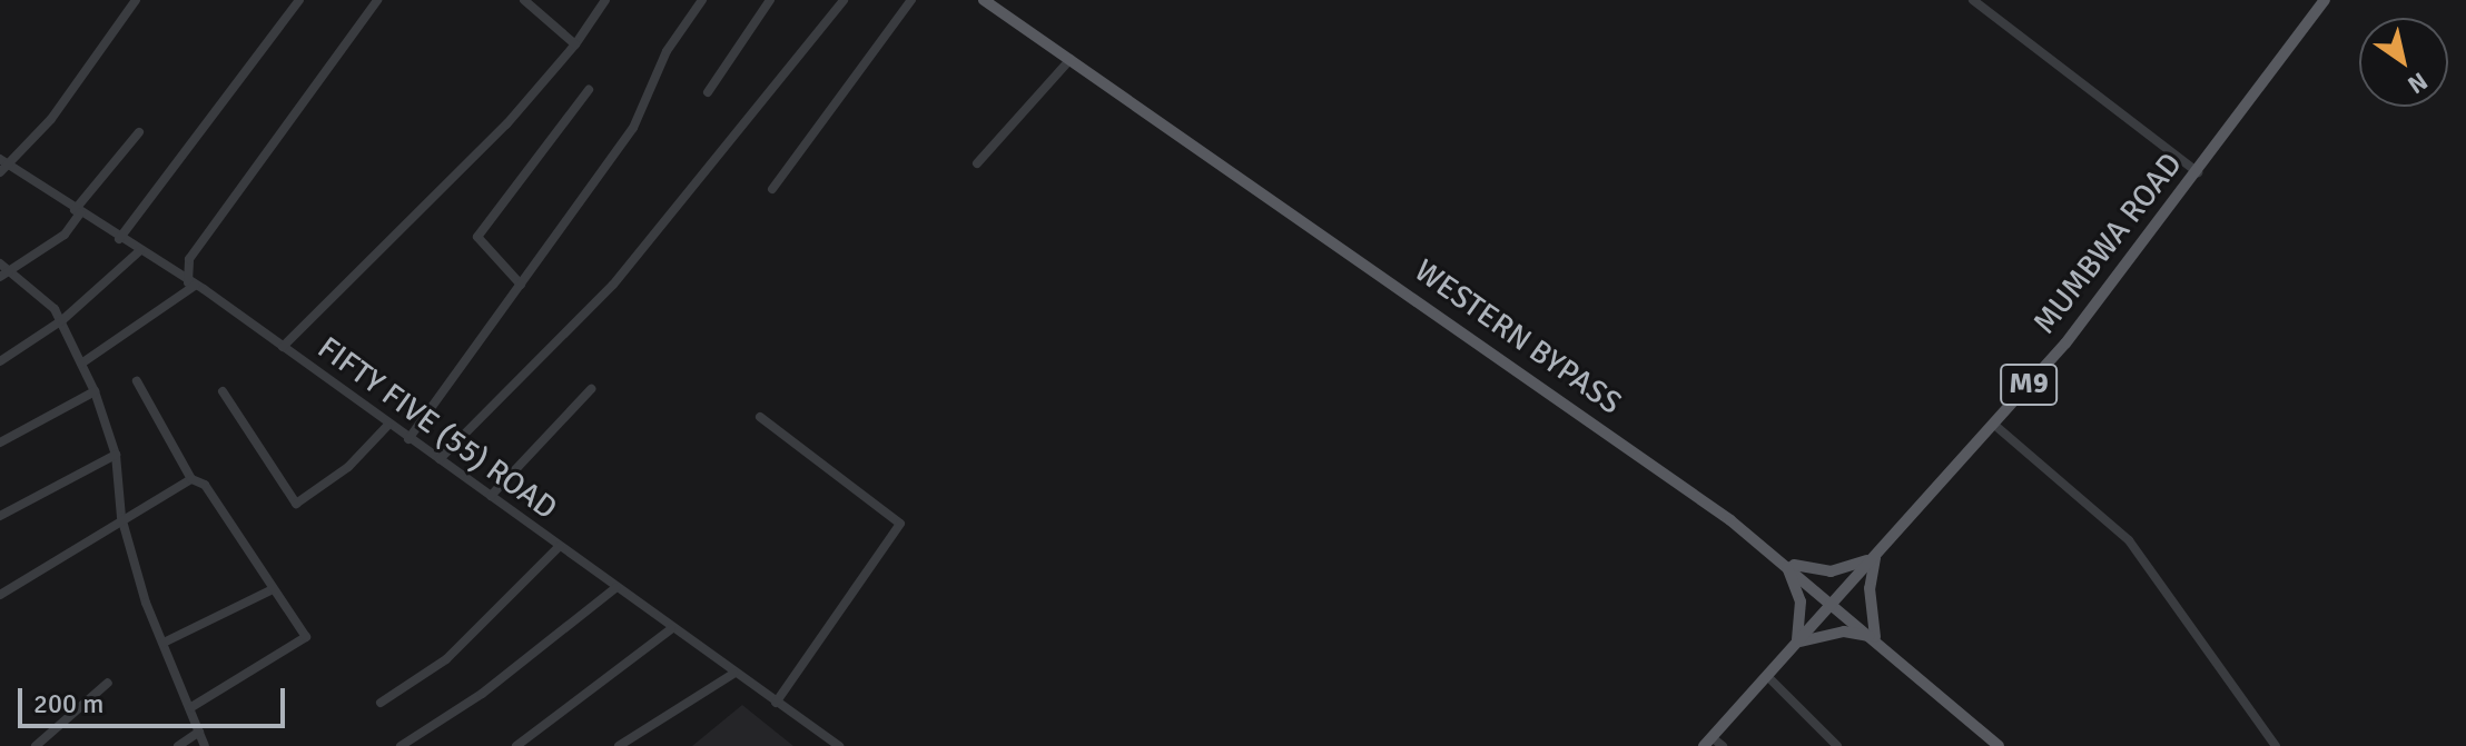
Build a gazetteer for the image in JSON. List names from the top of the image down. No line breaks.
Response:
{"streets":{"main road":["MUMBWA ROAD","WESTERN BYPASS","M9"],"street":["FIFTY FIVE (55) ROAD"]},"crossings":[["MUMBWA ROAD","WESTERN BYPASS"]],"scale_bar":"200 m","north":"bottom right"}
